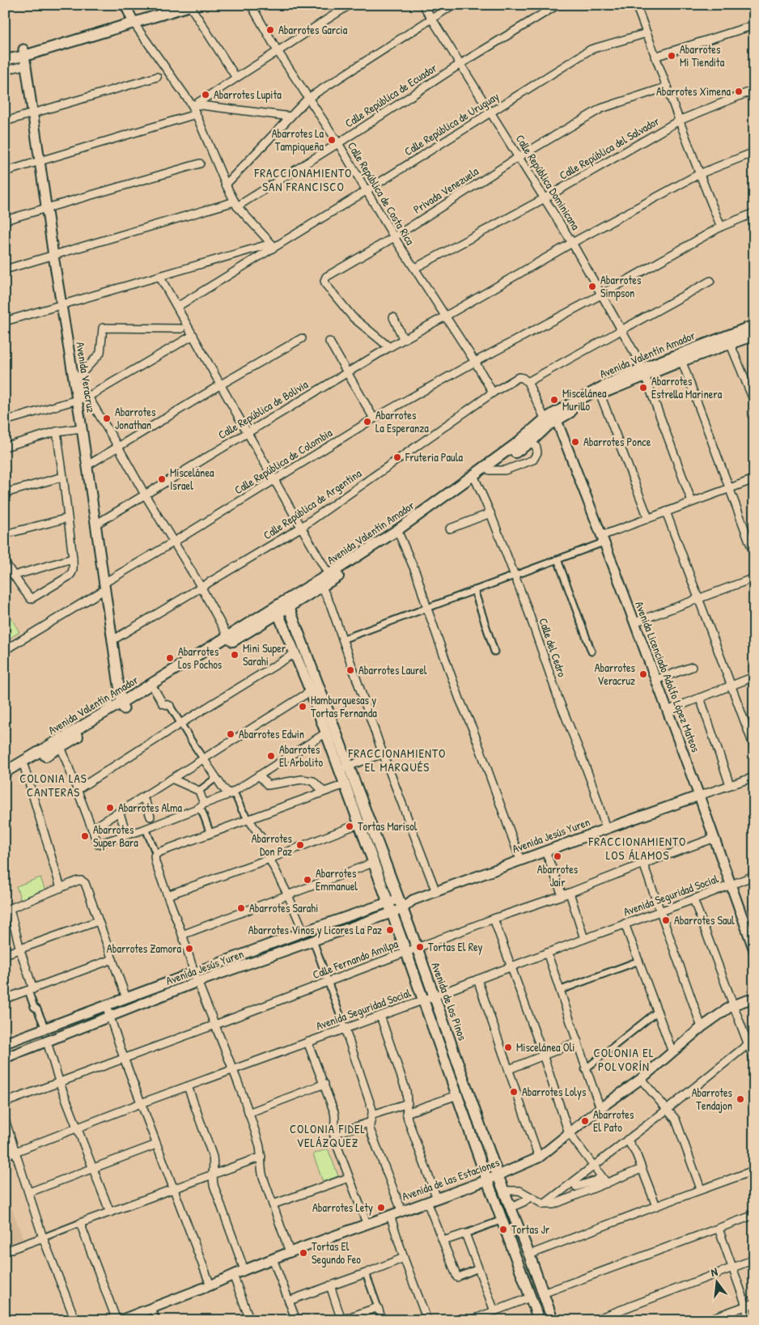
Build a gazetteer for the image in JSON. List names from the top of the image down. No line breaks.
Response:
{"streets":{"main road":["Avenida Valentín Amador","Avenida de los Pinos"],"street":["Calle República de Ecuador","Calle República de Uruguay","Calle República del Salvador","Calle República Dominicana","Privada Venezuela","Calle República de Costa Rica","Avenida Veracruz","Calle República de Bolivia","Calle República de Colombia","Calle República de Argentina","Calle del Cedro","Avenida Licenciado Adolfo López Mateos","Avenida Jesús Yuren","Avenida Seguridad Social","Calle Fernando Amilpa","Avenida de las Estaciones"]},"crossings":[["Calle República de Ecuador","Calle República Dominicana"],["Calle República de Ecuador","Calle República de Costa Rica"],["Calle República de Ecuador","Avenida Veracruz"],["Calle República de Uruguay","Calle República Dominicana"],["Calle República de Uruguay","Calle República de Costa Rica"],["Calle República del Salvador","Calle República Dominicana"],["Calle República del Salvador","Calle República de Costa Rica"],["Calle República Dominicana","Privada Venezuela"],["Calle República Dominicana","Avenida Valentín Amador"],["Calle República Dominicana","Calle República de Bolivia"],["Calle República Dominicana","Calle República de Colombia"],["Privada Venezuela","Calle República de Costa Rica"],["Privada Venezuela","Calle República de Bolivia"],["Calle República de Costa Rica","Calle República de Bolivia"],["Calle República de Costa Rica","Calle República de Colombia"],["Calle República de Costa Rica","Calle República de Argentina"],["Avenida Valentín Amador","Avenida Veracruz"],["Avenida Valentín Amador","Calle del Cedro"],["Avenida Valentín Amador","Avenida Licenciado Adolfo López Mateos"],["Avenida Valentín Amador","Avenida de los Pinos"],["Avenida Veracruz","Calle República de Bolivia"],["Avenida Veracruz","Calle República de Colombia"],["Avenida Veracruz","Calle República de Argentina"],["Calle del Cedro","Avenida Jesús Yuren"],["Avenida Licenciado Adolfo López Mateos","Avenida Jesús Yuren"],["Avenida Licenciado Adolfo López Mateos","Avenida Seguridad Social"],["Avenida Licenciado Adolfo López Mateos","Calle Fernando Amilpa"],["Avenida Jesús Yuren","Avenida de los Pinos"],["Avenida Seguridad Social","Avenida de los Pinos"],["Calle Fernando Amilpa","Avenida de los Pinos"],["Avenida de los Pinos","Avenida de las Estaciones"]],"districts":["FRACCIONAMIENTO SAN FRANCISCO","FRACCIONAMIENTO EL MARQUÉS","COLONIA LAS CANTERAS","FRACCIONAMIENTO LOS ÁLAMOS","COLONIA EL POLVORÍN","COLONIA FIDEL VELÁZQUEZ"],"places":["Abarrotes Garcia","Abarrotes Mi Tiendita","Abarrotes Ximena","Abarrotes Lupita","Abarrotes La Tampiqueña","Abarrotes Simpson","Abarrotes Estrella Marinera","Miscelánea Murillo","Abarrotes Jonathan","Abarrotes La Esperanza","Abarrotes Ponce","Fruteria Paula","Miscelánea Israel","Mini Super Sarahi","Abarrotes Los Pochos","Abarrotes Laurel","Abarrotes Veracruz","Hamburguesas y Tortas Fernanda","Abarrotes Edwin","Abarrotes El Arbolito","Abarrotes Alma","Tortas Marisol","Abarrotes Super Bara","Abarrotes Don Paz","Abarrotes Jair","Abarrotes Emmanuel","Abarrotes Sarahi","Abarrotes Saul","Abarrotes Vinos y Licores La Paz","Tortas El Rey","Abarrotes Zamora","Miscelánea Oli","Abarrotes Lolys","Abarrotes Tendajon","Abarrotes El Pato","Abarrotes Lety","Tortas Jr","Tortas El Segundo Feo"],"north":"top"}
